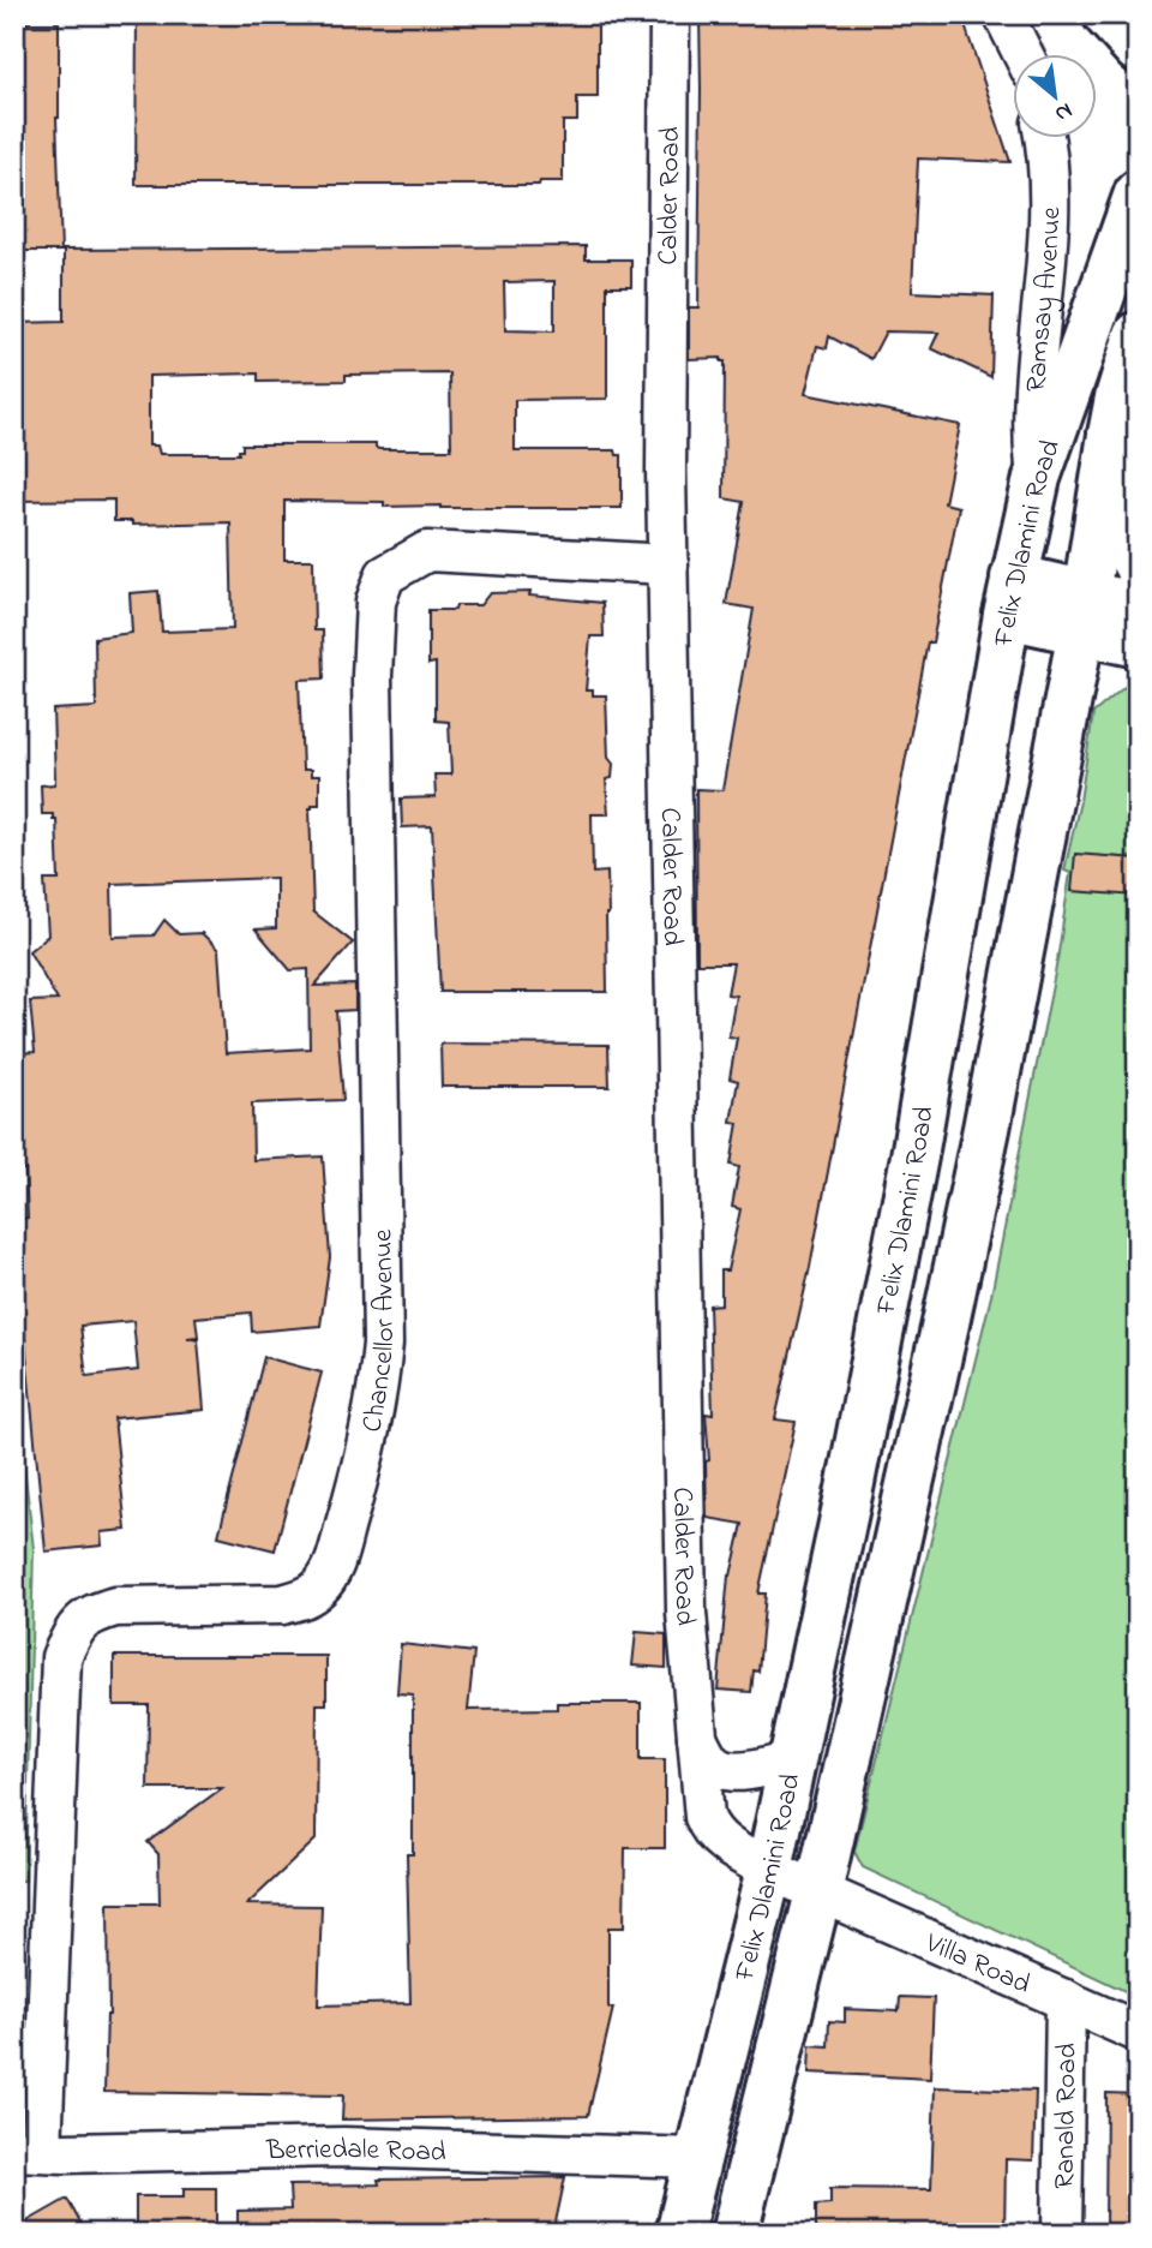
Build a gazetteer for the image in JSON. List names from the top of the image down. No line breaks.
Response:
{"streets":{"main road":["Felix Dlamini Road"],"street":["Calder Road","Ramsay Avenue","Chancellor Avenue","Villa Road","Ranald Road","Berriedale Road"]},"crossings":[["Calder Road","Felix Dlamini Road"],["Calder Road","Chancellor Avenue"],["Calder Road","Villa Road"],["Ramsay Avenue","Felix Dlamini Road"],["Felix Dlamini Road","Villa Road"],["Felix Dlamini Road","Berriedale Road"],["Chancellor Avenue","Berriedale Road"],["Villa Road","Ranald Road"]],"north":"bottom right"}
